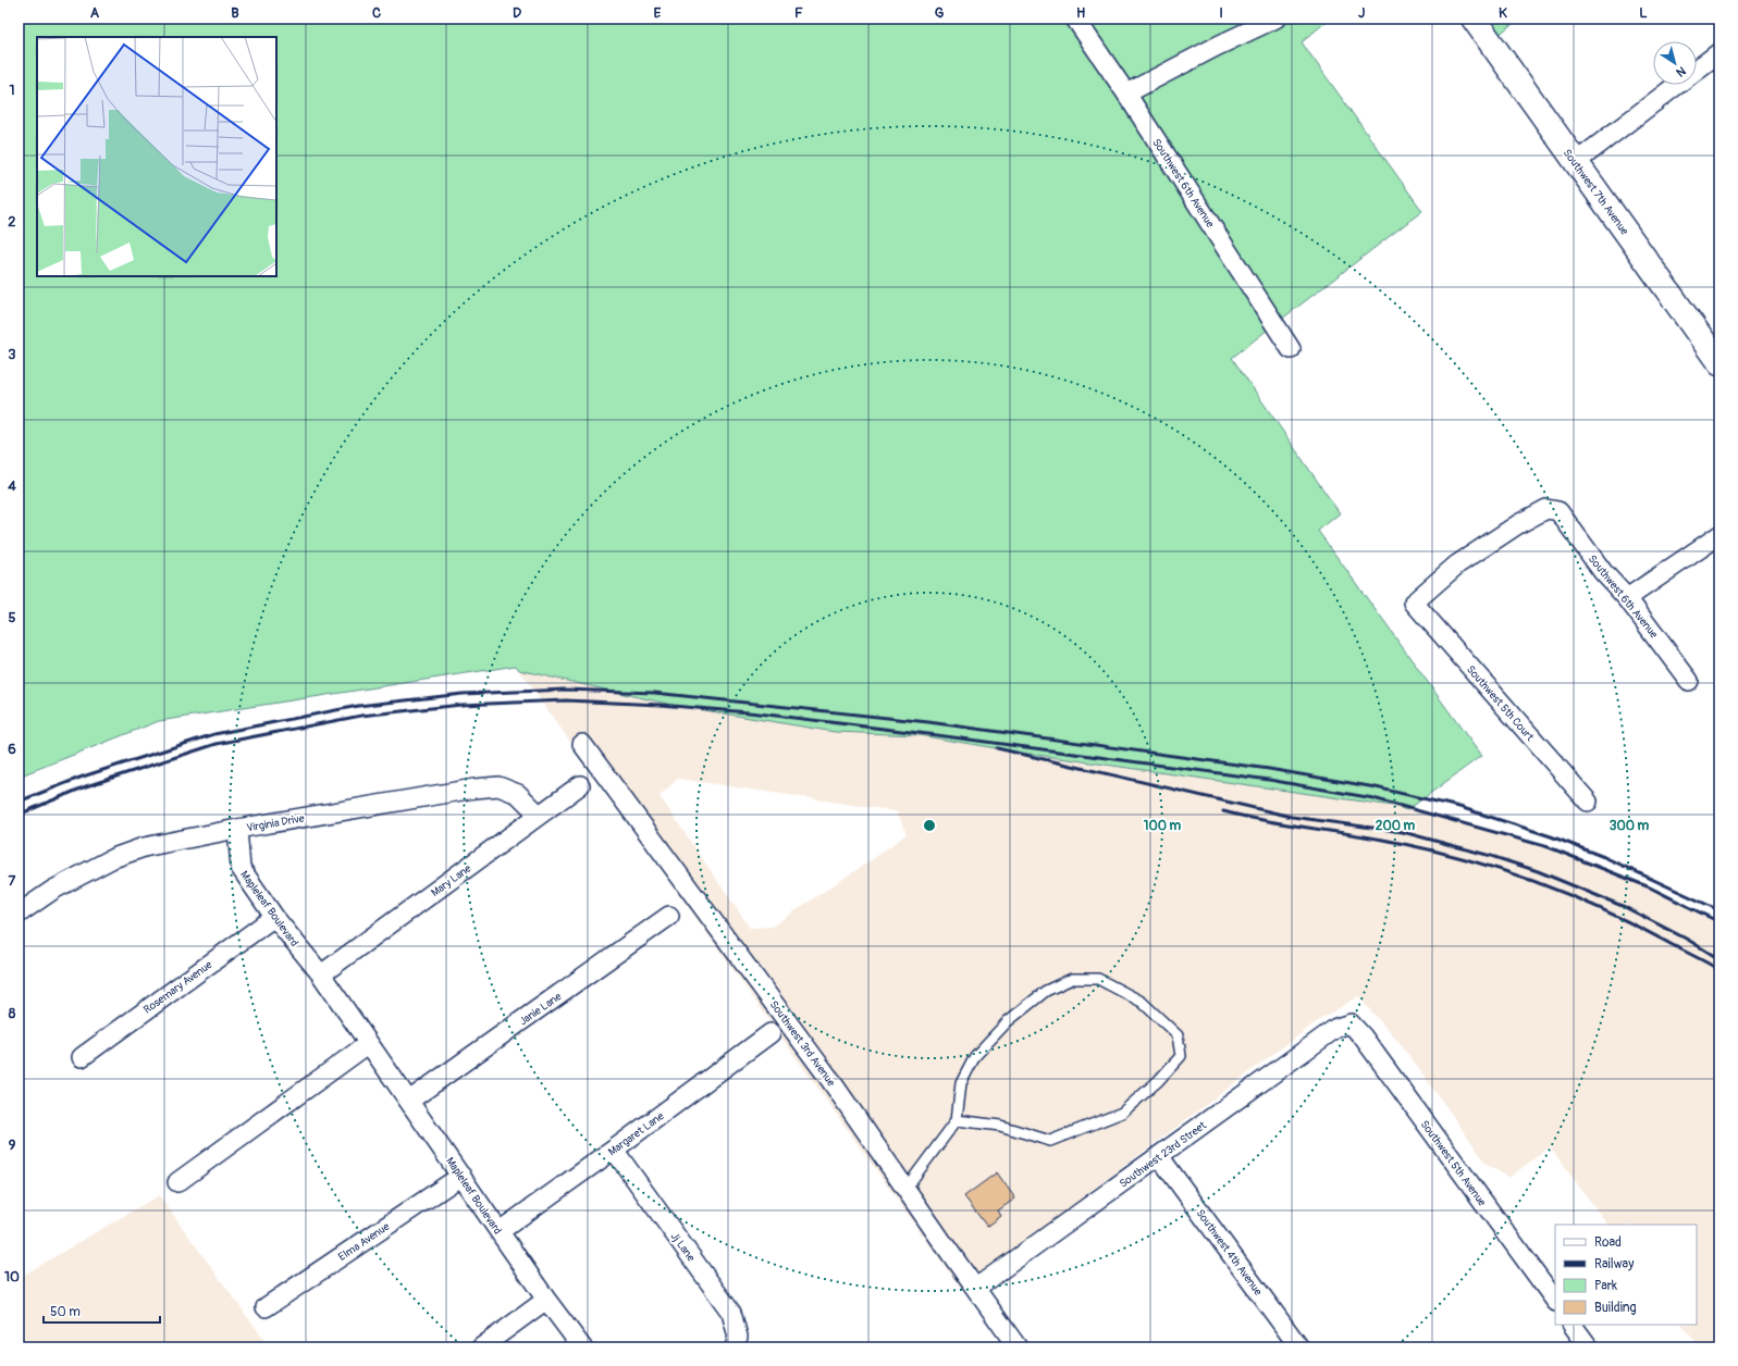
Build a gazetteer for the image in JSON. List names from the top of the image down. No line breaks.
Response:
{"streets":{"street":["Southwest 6th Avenue","Southwest 7th Avenue","Southwest 5th Court","Virginia Drive","Mary Lane","Mapleleaf Boulevard","Rosemary Avenue","Janie Lane","Southwest 3rd Avenue","Margaret Lane","Southwest 23rd Street","Southwest 5th Avenue","Elma Avenue","Jj Lane","Southwest 4th Avenue"]},"crossings":[["Southwest 6th Avenue","Southwest 5th Court"],["Virginia Drive","Mary Lane"],["Virginia Drive","Mapleleaf Boulevard"],["Mary Lane","Mapleleaf Boulevard"],["Mapleleaf Boulevard","Rosemary Avenue"],["Mapleleaf Boulevard","Janie Lane"],["Mapleleaf Boulevard","Margaret Lane"],["Mapleleaf Boulevard","Elma Avenue"],["Southwest 3rd Avenue","Southwest 23rd Street"],["Margaret Lane","Jj Lane"],["Southwest 23rd Street","Southwest 5th Avenue"],["Southwest 23rd Street","Southwest 4th Avenue"]],"legend":["Road","Railway","Park","Building"],"scale_bar":"50 m","north":"bottom right","grid":{"columns":["A","B","C","D","E","F","G","H","I","J","K","L"],"rows":["1","2","3","4","5","6","7","8","9","10"]},"rings":["100 m","200 m","300 m"]}
